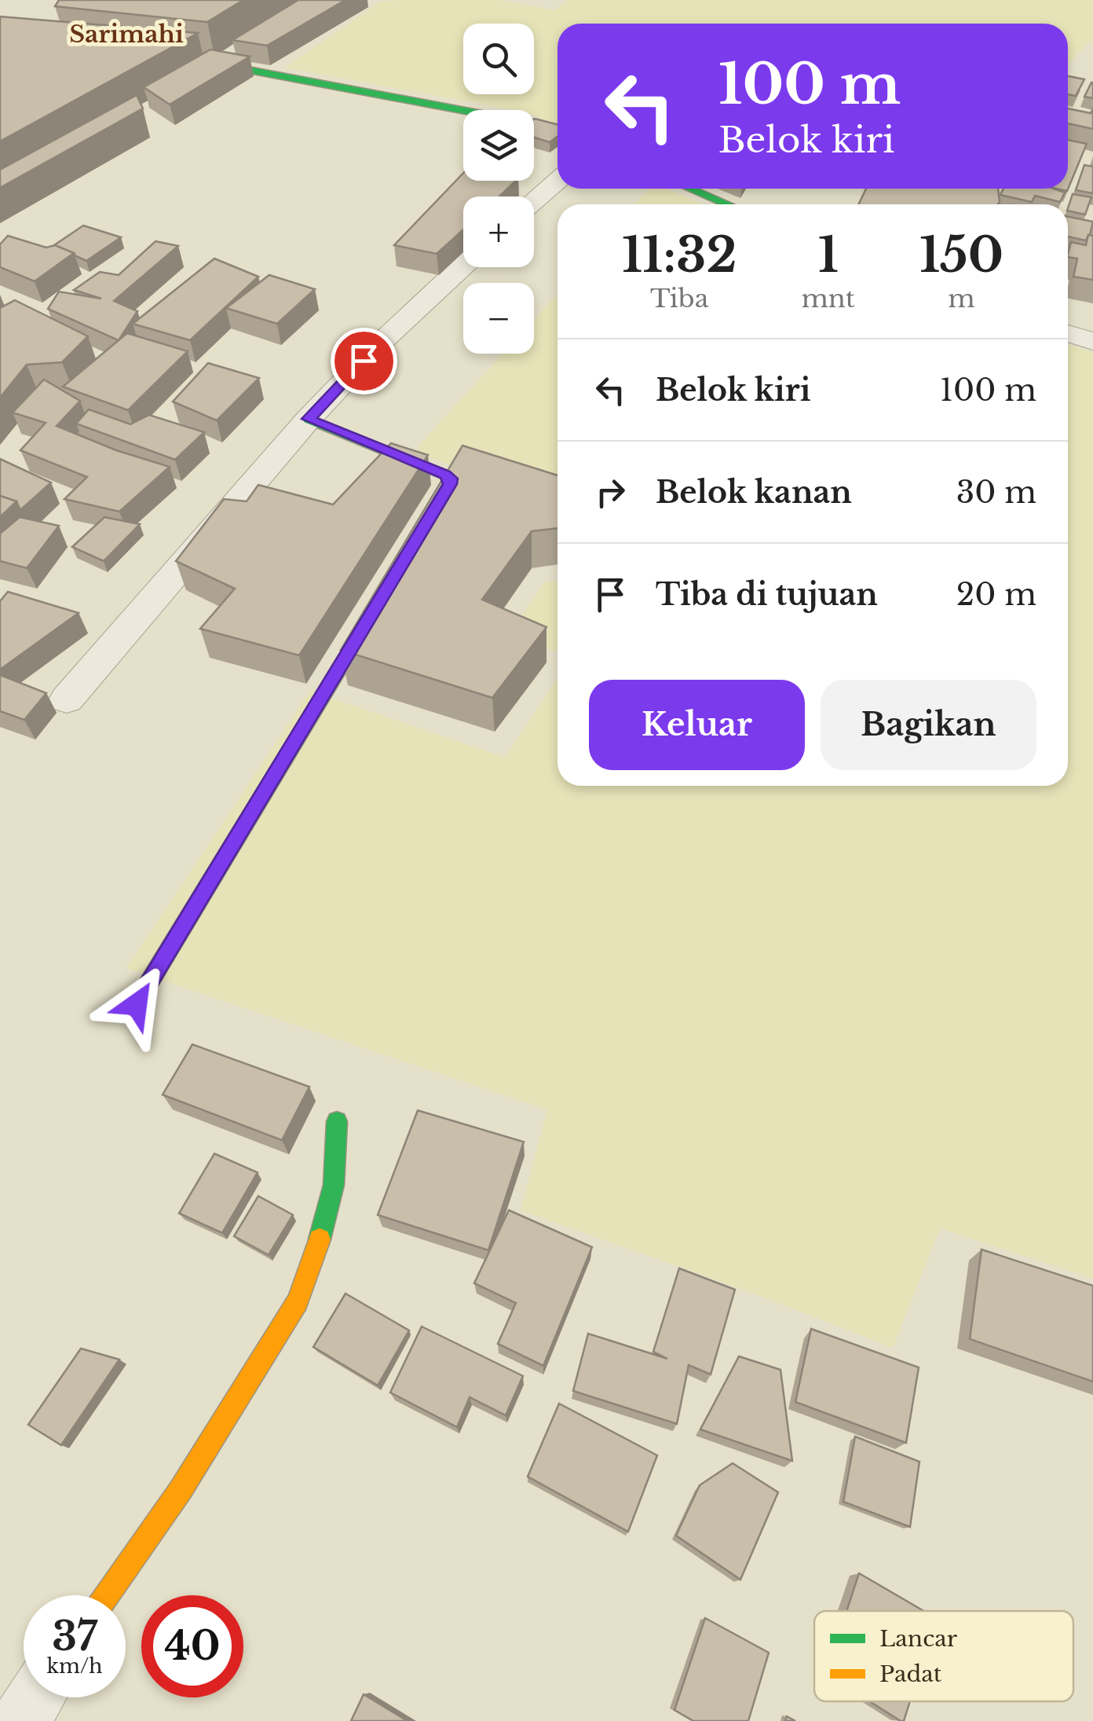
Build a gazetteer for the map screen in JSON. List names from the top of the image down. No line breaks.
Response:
{"districts":["Sarimahi"],"legend":["Lancar","Padat"],"page":{"map_buttons":["+","−"],"turn":["100 m","Belok kiri"],"eta":["11:32","Tiba","1","mnt","150","m"],"list":[{"name":"Belok kiri","value":"100 m"},{"name":"Belok kanan","value":"30 m"},{"name":"Tiba di tujuan","value":"20 m"}],"buttons":["Keluar","Bagikan"],"speed":"37 km/h","limit":"40"}}
